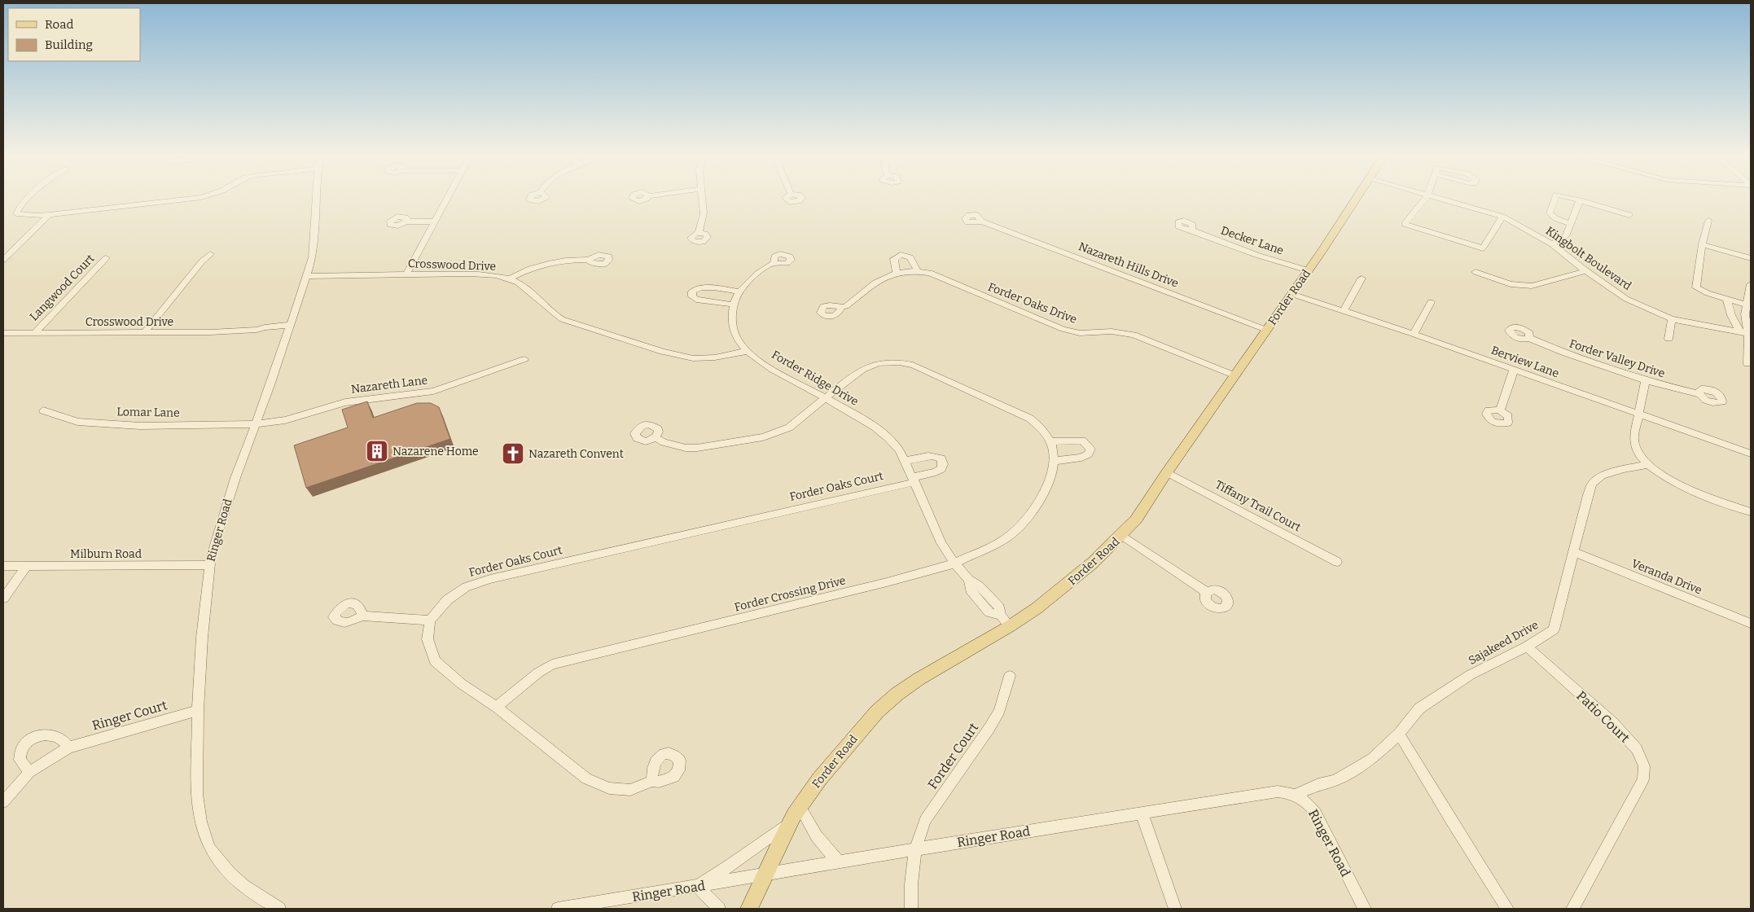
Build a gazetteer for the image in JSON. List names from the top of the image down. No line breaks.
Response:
{"streets":{"main road":["Forder Road"],"street":["Decker Lane","Kingbolt Boulevard","Crosswood Drive","Nazareth Hills Drive","Langwood Court","Forder Oaks Drive","Forder Valley Drive","Berview Lane","Forder Ridge Drive","Nazareth Lane","Lomar Lane","Forder Oaks Court","Tiffany Trail Court","Ringer Road","Milburn Road","Veranda Drive","Forder Crossing Drive","Sajakeed Drive","Ringer Court","Patio Court","Forder Court"]},"crossings":[["Decker Lane","Forder Road"],["Crosswood Drive","Langwood Court"],["Crosswood Drive","Forder Ridge Drive"],["Crosswood Drive","Ringer Road"],["Nazareth Hills Drive","Forder Road"],["Forder Road","Forder Oaks Drive"],["Forder Road","Berview Lane"],["Forder Road","Forder Ridge Drive"],["Forder Road","Tiffany Trail Court"],["Forder Road","Ringer Road"],["Forder Ridge Drive","Forder Oaks Court"],["Forder Ridge Drive","Forder Crossing Drive"],["Nazareth Lane","Lomar Lane"],["Nazareth Lane","Ringer Road"],["Lomar Lane","Ringer Road"],["Ringer Road","Milburn Road"],["Ringer Road","Sajakeed Drive"],["Ringer Road","Ringer Court"],["Ringer Road","Forder Court"],["Veranda Drive","Sajakeed Drive"],["Sajakeed Drive","Patio Court"]],"places":{"building":["Nazarene Home"],"church":["Nazareth Convent"]},"legend":["Road","Building"]}
